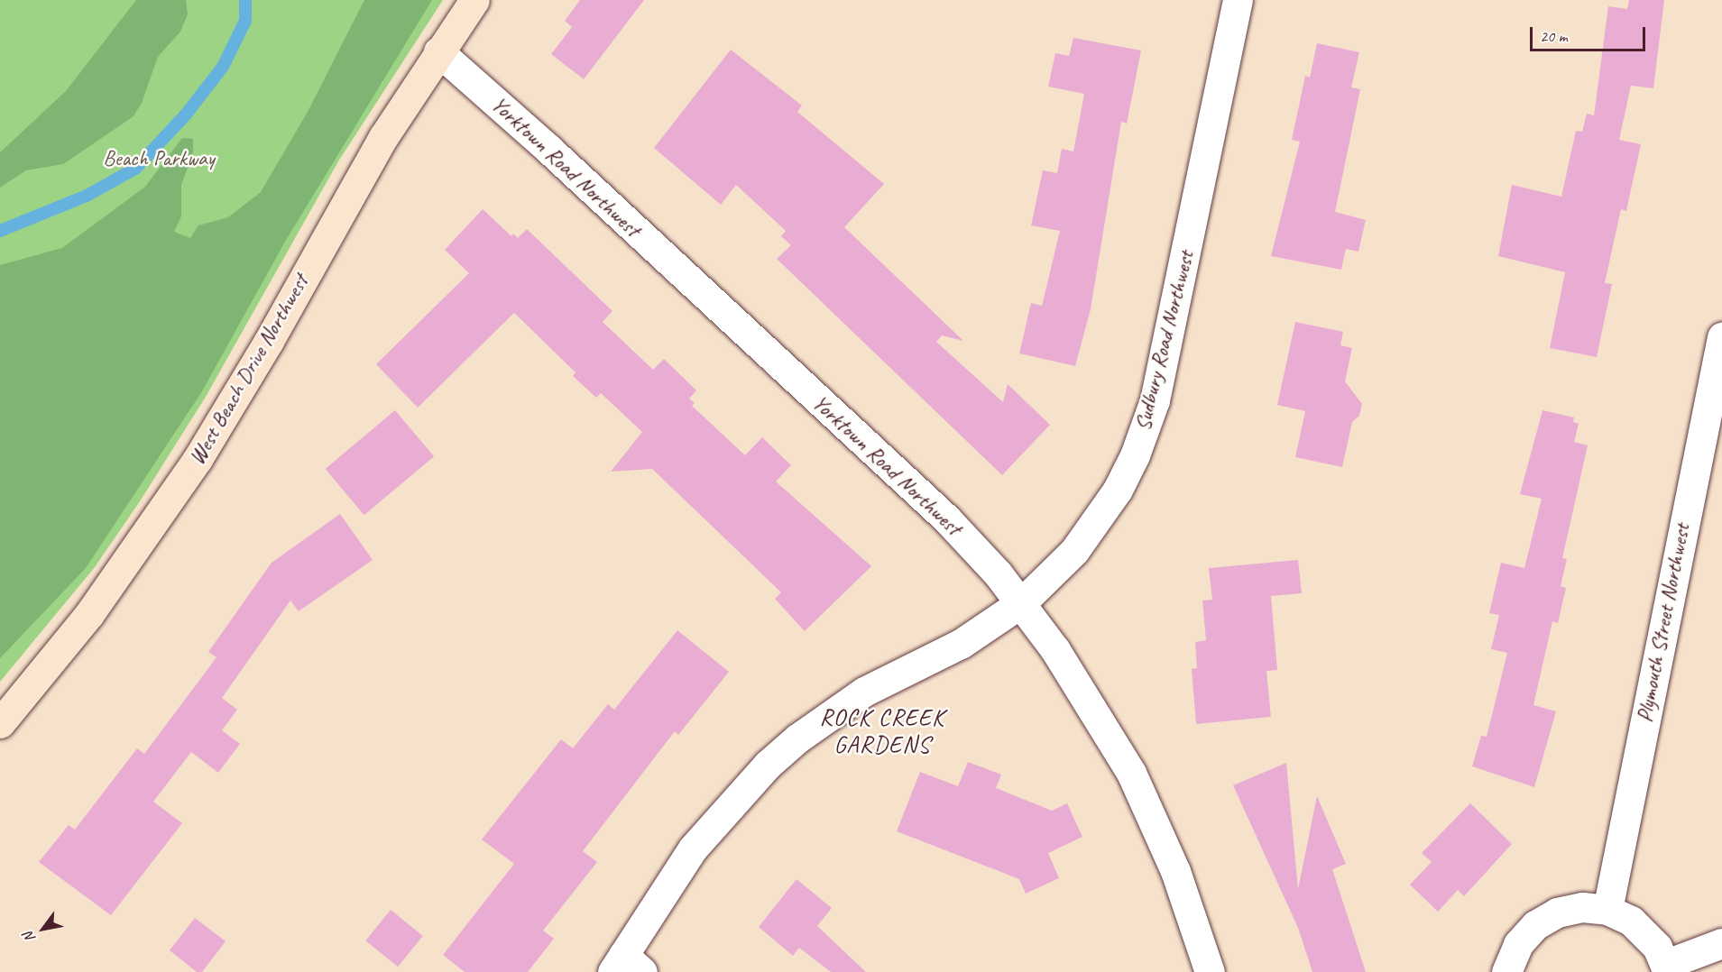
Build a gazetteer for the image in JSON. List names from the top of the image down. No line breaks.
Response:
{"streets":{"street":["Yorktown Road Northwest","Sudbury Road Northwest","West Beach Drive Northwest","Plymouth Street Northwest"]},"crossings":[["Yorktown Road Northwest","Sudbury Road Northwest"],["Yorktown Road Northwest","West Beach Drive Northwest"]],"districts":["ROCK CREEK GARDENS"],"parks":["Beach Parkway"],"scale_bar":"20 m","north":"bottom left"}
